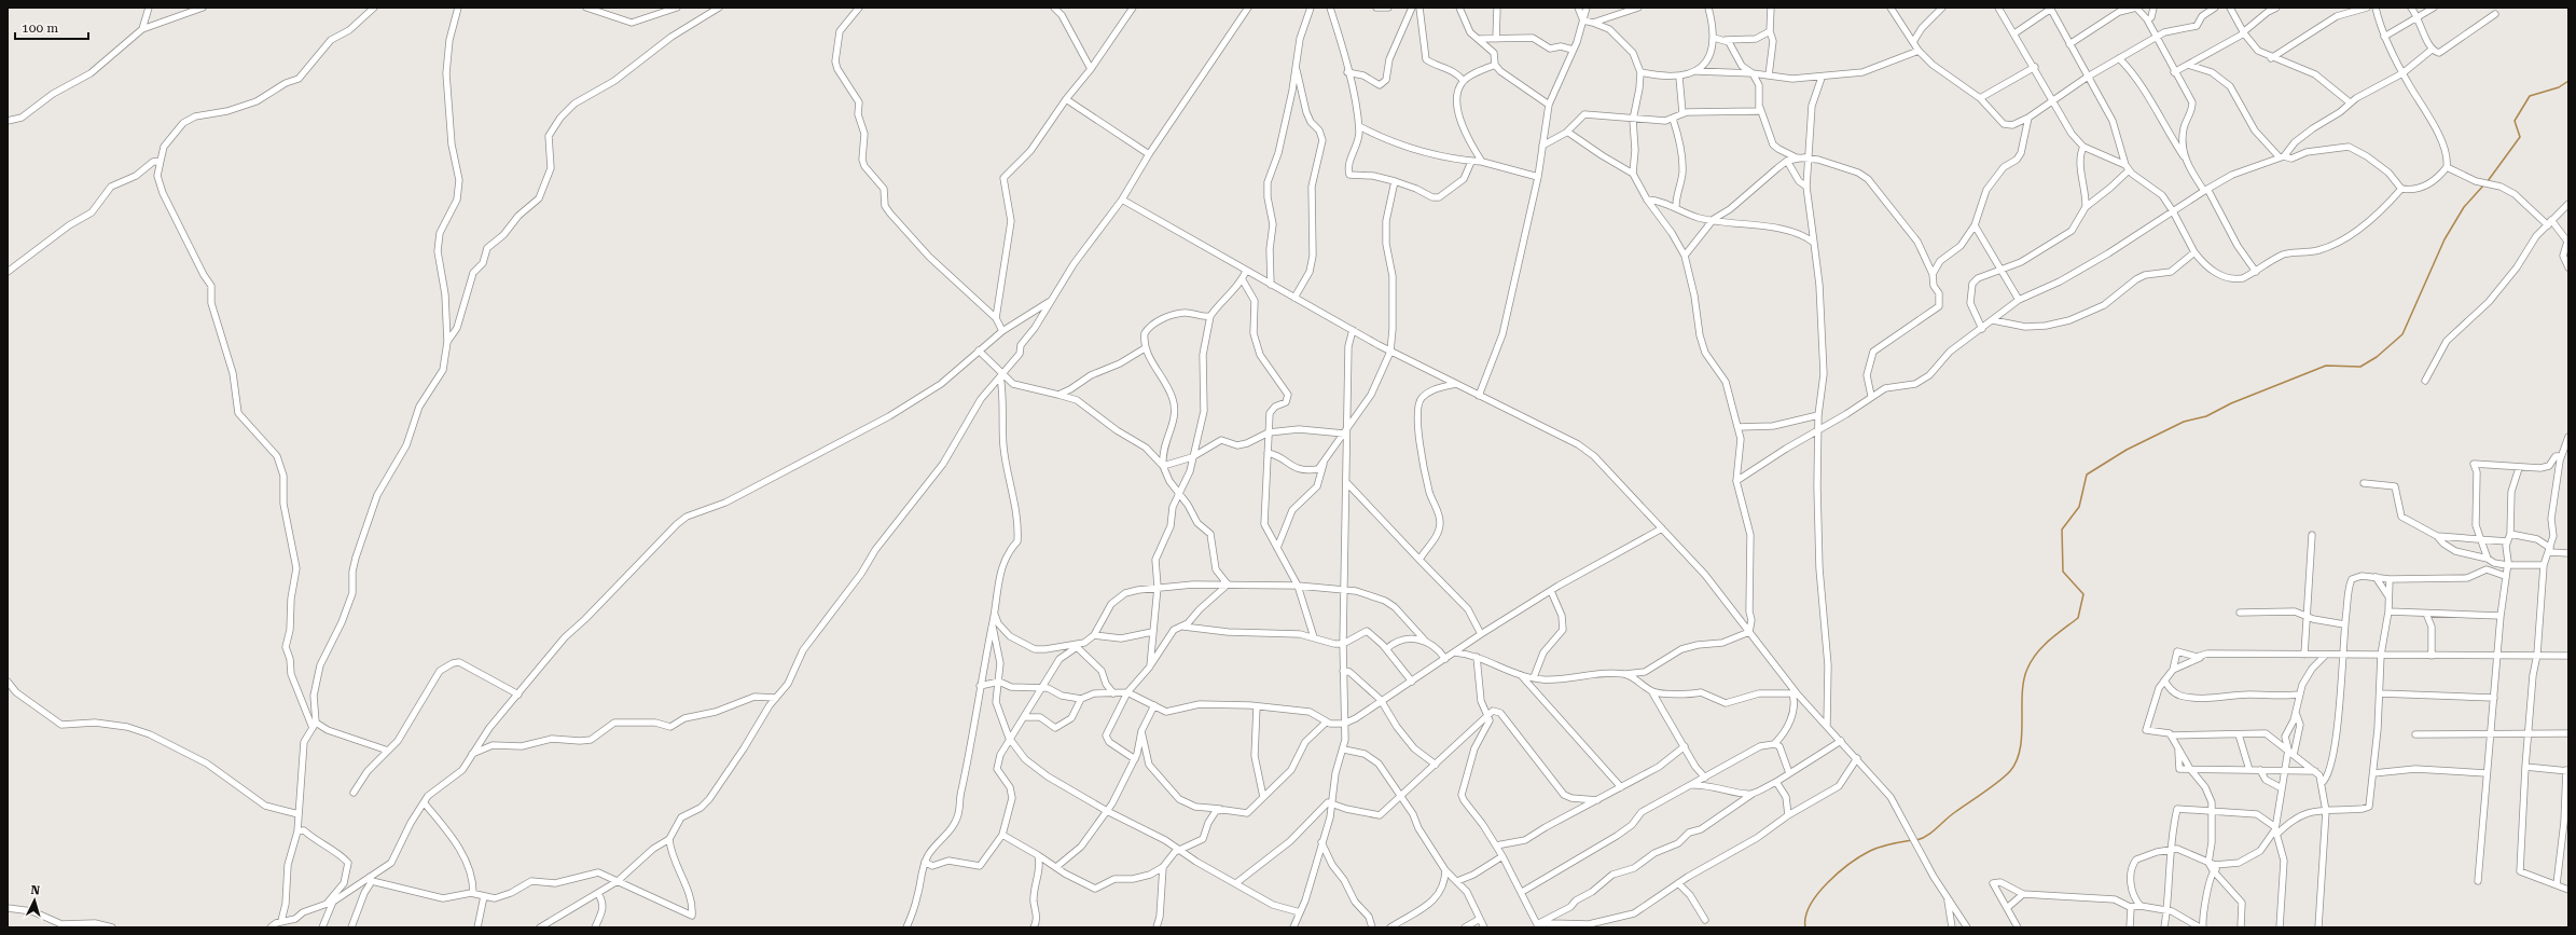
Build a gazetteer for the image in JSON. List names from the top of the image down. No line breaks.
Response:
{"scale_bar":"100 m","north":"top"}
